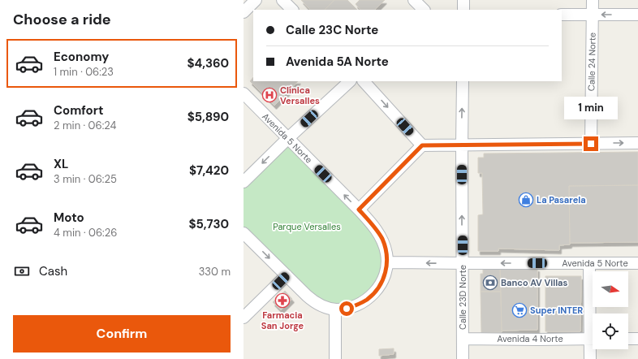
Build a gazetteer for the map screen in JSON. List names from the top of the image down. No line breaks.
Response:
{"streets":{"street":["Calle 24 Norte","Avenida 5 Norte","Calle 23D Norte","Avenida 4 Norte"]},"crossings":[["Avenida 5 Norte","Calle 23D Norte"],["Calle 23D Norte","Avenida 4 Norte"]],"one_way":["Avenida 5 Norte","Calle 23D Norte"],"parks":["Parque Versalles"],"places":{"hospital":["Clínica Versalles"],"shop":["La Pasarela"],"bank":["Banco AV Villas"],"pharmacy":["Farmacia San Jorge"],"supermarket":["Super INTER"]},"north":"right","page":{"heading":"Choose a ride","banner":["Calle 23C Norte","Avenida 5A Norte"],"list":[{"name":"Economy","note":"1 min · 06:23","value":"$4,360"},{"name":"Comfort","note":"2 min · 06:24","value":"$5,890"},{"name":"XL","note":"3 min · 06:25","value":"$7,420"},{"name":"Moto","note":"4 min · 06:26","value":"$5,730"}],"bubble":"1 min","pay":["Cash","330 m"],"buttons":"Confirm"}}
